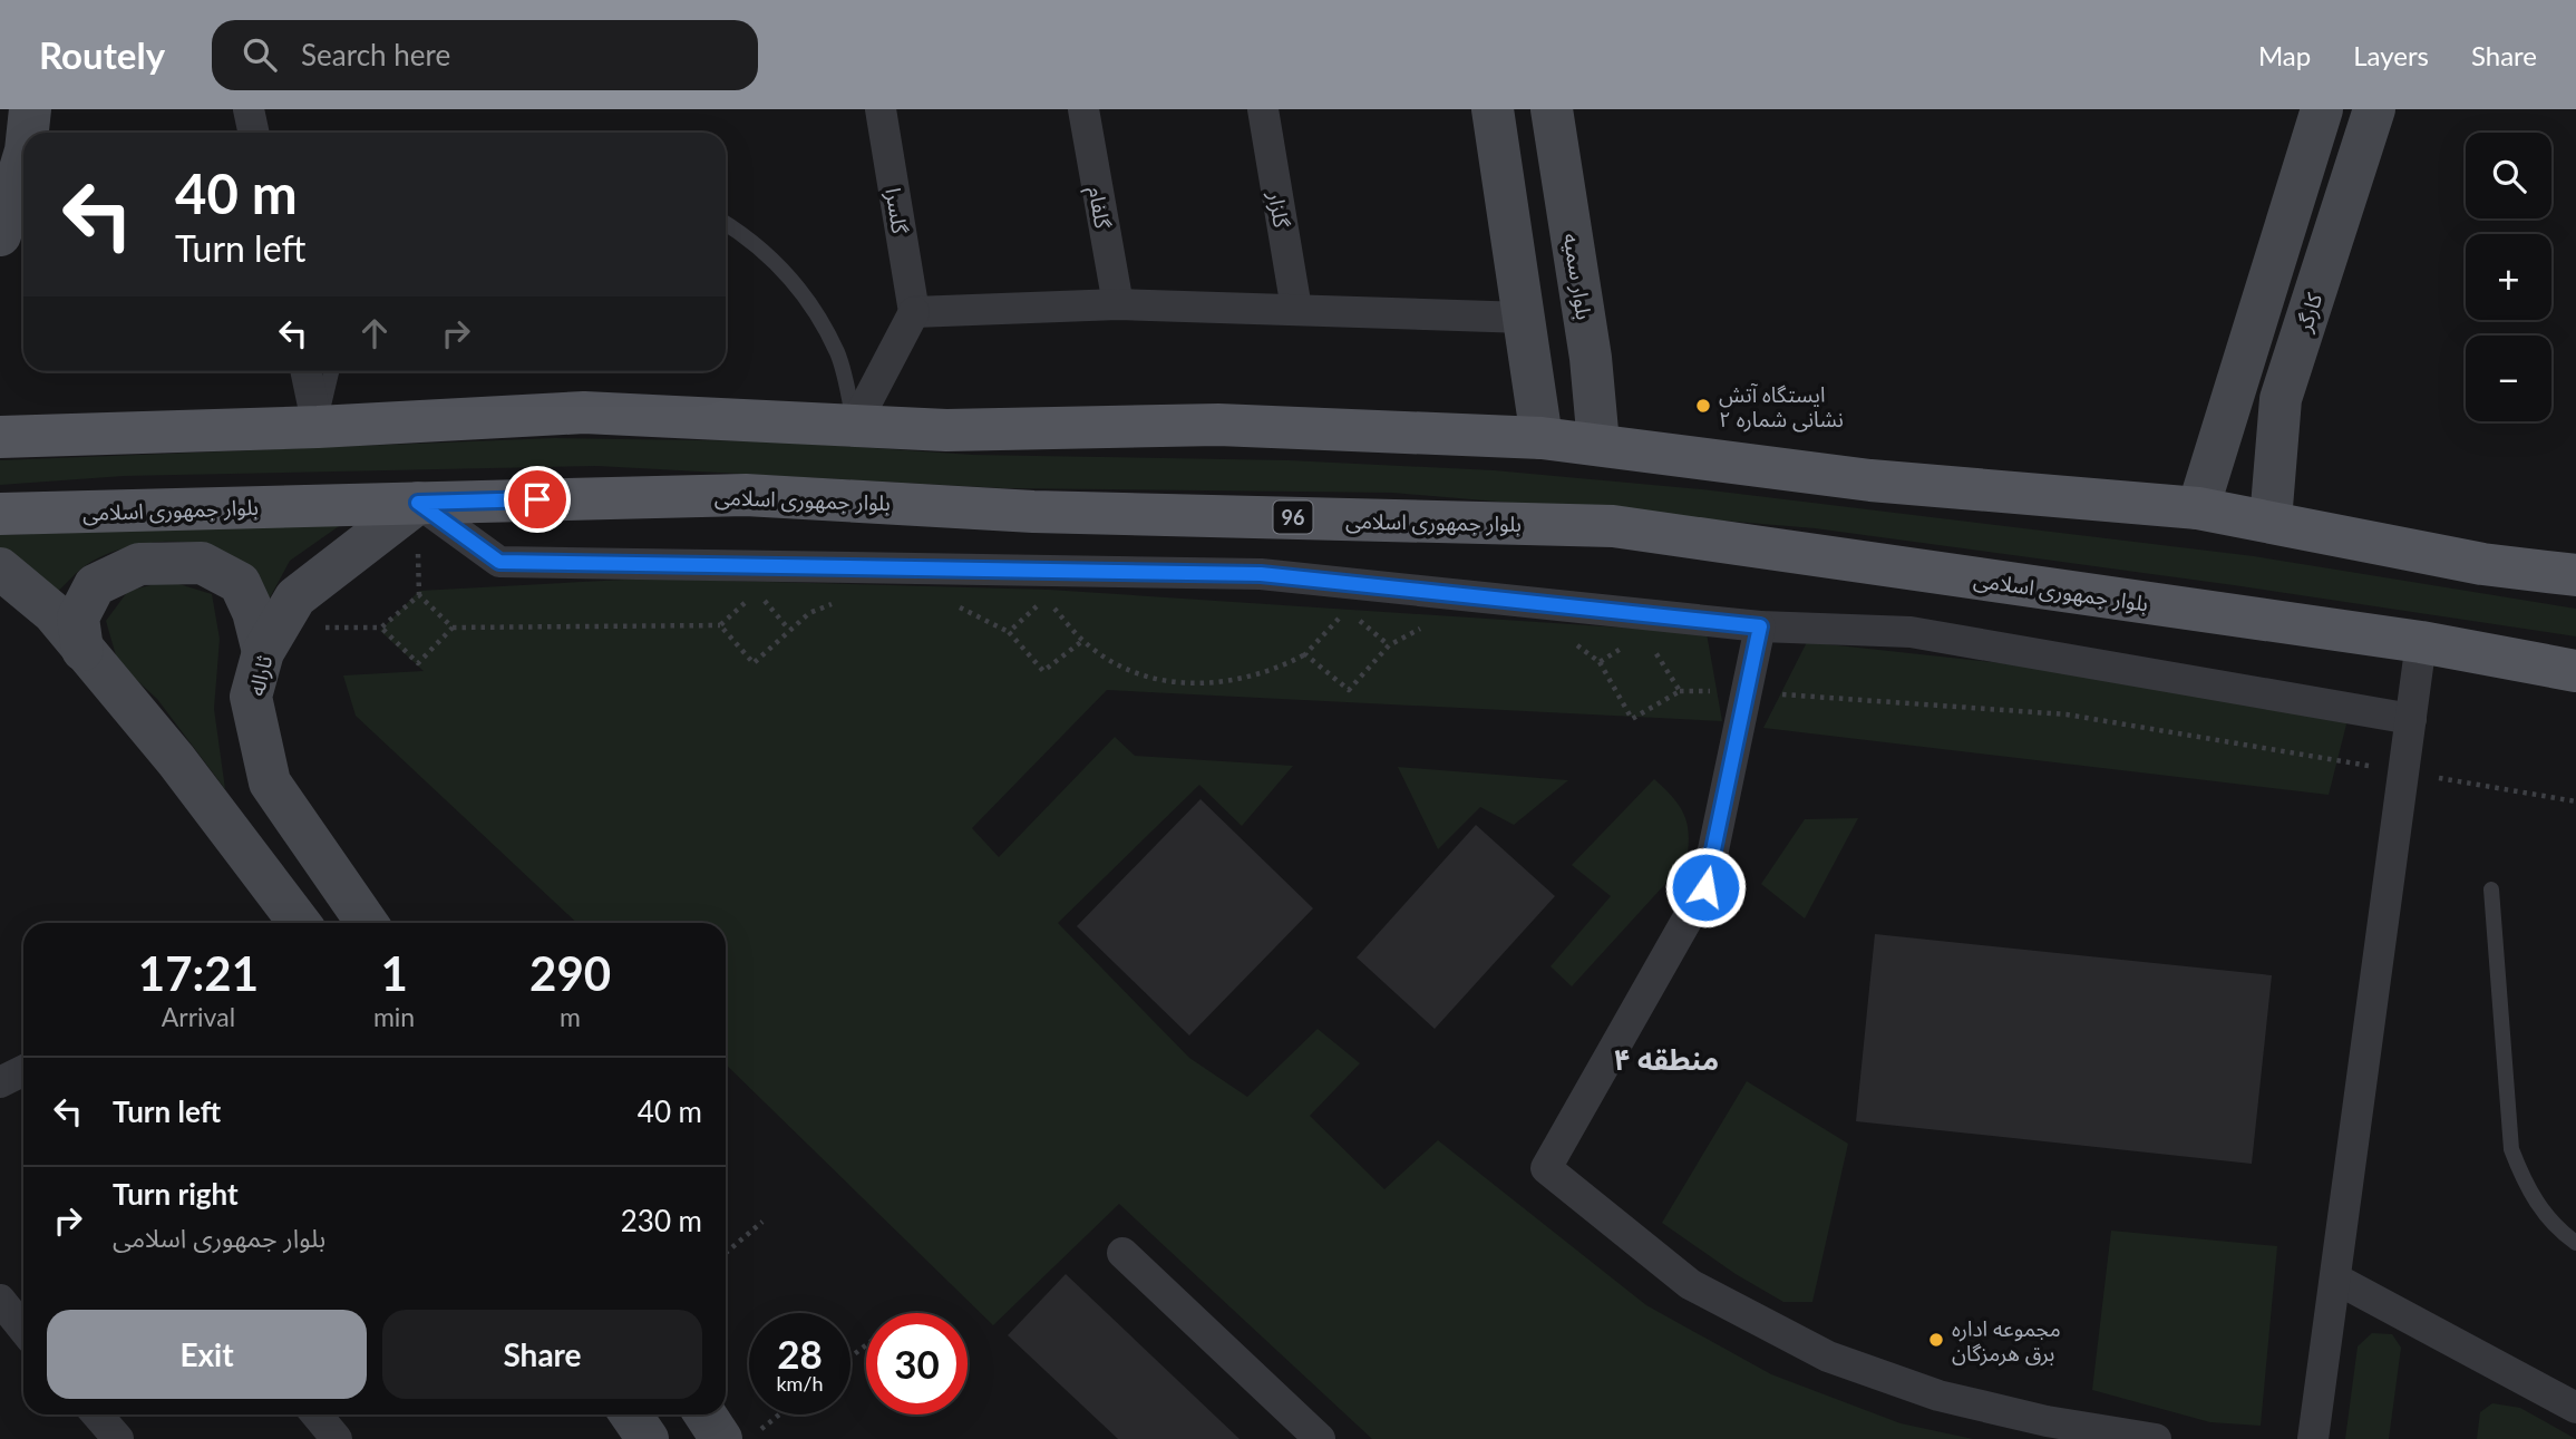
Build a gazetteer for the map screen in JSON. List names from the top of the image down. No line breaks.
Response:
{"streets":{"main road":["بلوار سمیه","کارگر","بلوار جمهوری اسلامی","96","ثاراله"],"street":["گلفام","گلزار","گلسرا"]},"crossings":[["بلوار جمهوری اسلامی","ثاراله"]],"districts":["منطقه ۴"],"places":["ایستگاه آتش نشانی شماره ۲","مجموعه اداره برق هرمزگان"],"page":{"header":"Routely","search":"Search here","nav":["Map","Layers","Share"],"map_buttons":["+","−"],"turn":["40 m","Turn left"],"eta":["17:21","Arrival","1","min","290","m"],"list":[{"name":"Turn left","value":"40 m"},{"name":"Turn right","note":"بلوار جمهوری اسلامی","value":"230 m"}],"buttons":["Exit","Share"],"speed":"28 km/h","limit":"30"}}
